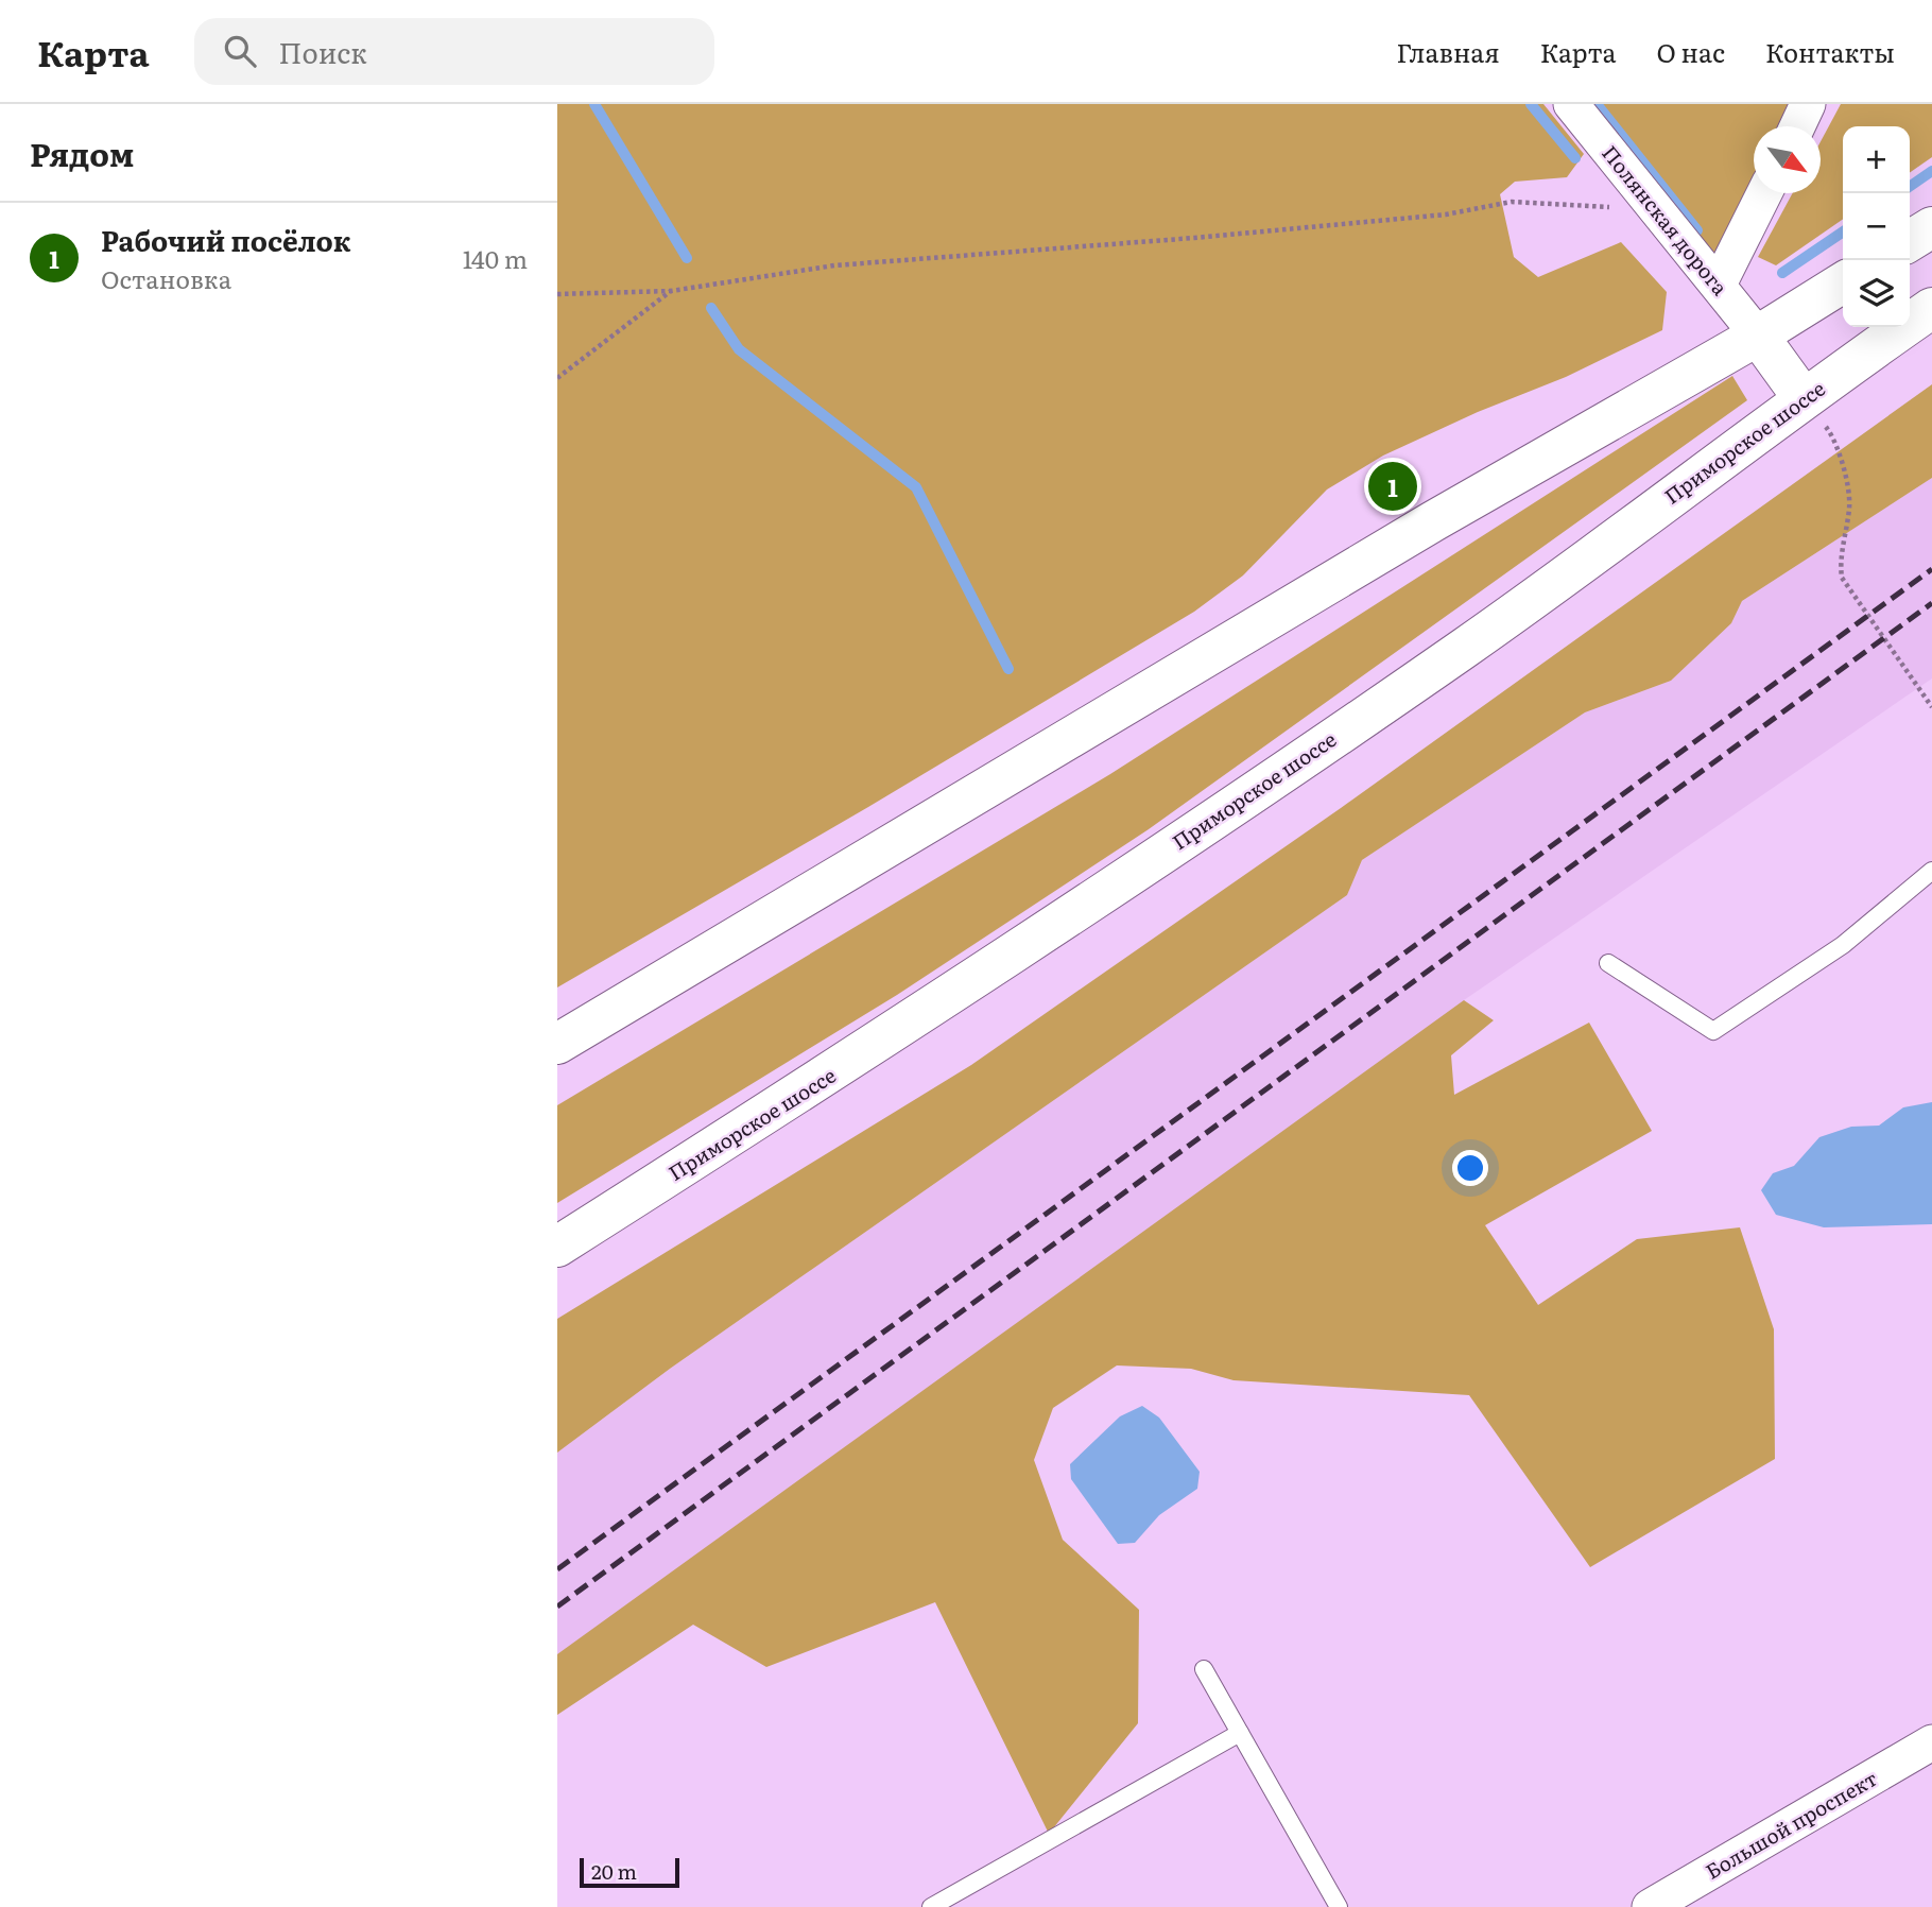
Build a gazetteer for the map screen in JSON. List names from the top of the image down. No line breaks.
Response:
{"streets":{"main road":["Приморское шоссе"],"street":["Полянская дорога","Большой проспект"]},"scale_bar":"20 m","north":"bottom right","page":{"header":"Карта","search":"Поиск","nav":["Главная","Карта","О нас","Контакты"],"heading":"Рядом","map_buttons":["+","−"],"list":[{"mark":"1","name":"Рабочий посёлок","note":"Остановка","value":"140 m"}],"pins":"1","scale":"20 m"}}
